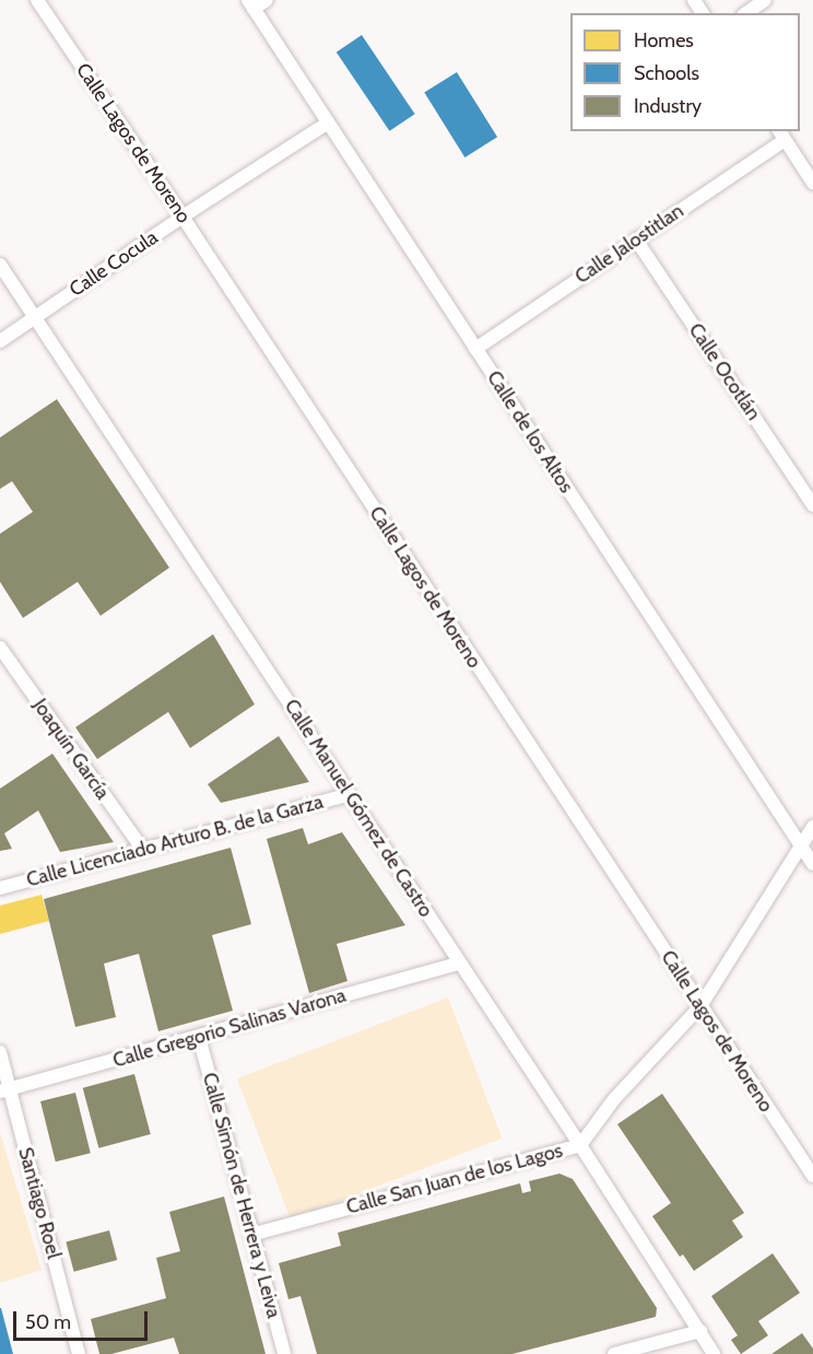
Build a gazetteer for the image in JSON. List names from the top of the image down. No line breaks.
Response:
{"streets":{"street":["Calle Lagos de Moreno","Calle Jalostitlan","Calle Cocula","Calle Ocotlán","Calle de los Altos","Joaquín García","Calle Manuel Gómez de Castro","Calle Licenciado Arturo B. de la Garza","Calle Gregorio Salinas Varona","Calle San Juan de los Lagos","Calle Simón de Herrera y Leiva","Santiago Roel"]},"crossings":[["Calle Lagos de Moreno","Calle Cocula"],["Calle Lagos de Moreno","Calle San Juan de los Lagos"],["Calle Jalostitlan","Calle Ocotlán"],["Calle Jalostitlan","Calle de los Altos"],["Calle Cocula","Calle de los Altos"],["Calle Cocula","Calle Manuel Gómez de Castro"],["Calle de los Altos","Calle San Juan de los Lagos"],["Joaquín García","Calle Licenciado Arturo B. de la Garza"],["Calle Manuel Gómez de Castro","Calle Licenciado Arturo B. de la Garza"],["Calle Manuel Gómez de Castro","Calle Gregorio Salinas Varona"],["Calle Manuel Gómez de Castro","Calle San Juan de los Lagos"],["Calle Gregorio Salinas Varona","Calle Simón de Herrera y Leiva"],["Calle Gregorio Salinas Varona","Santiago Roel"],["Calle San Juan de los Lagos","Calle Simón de Herrera y Leiva"]],"legend":["Homes","Schools","Industry"],"scale_bar":"50 m"}
